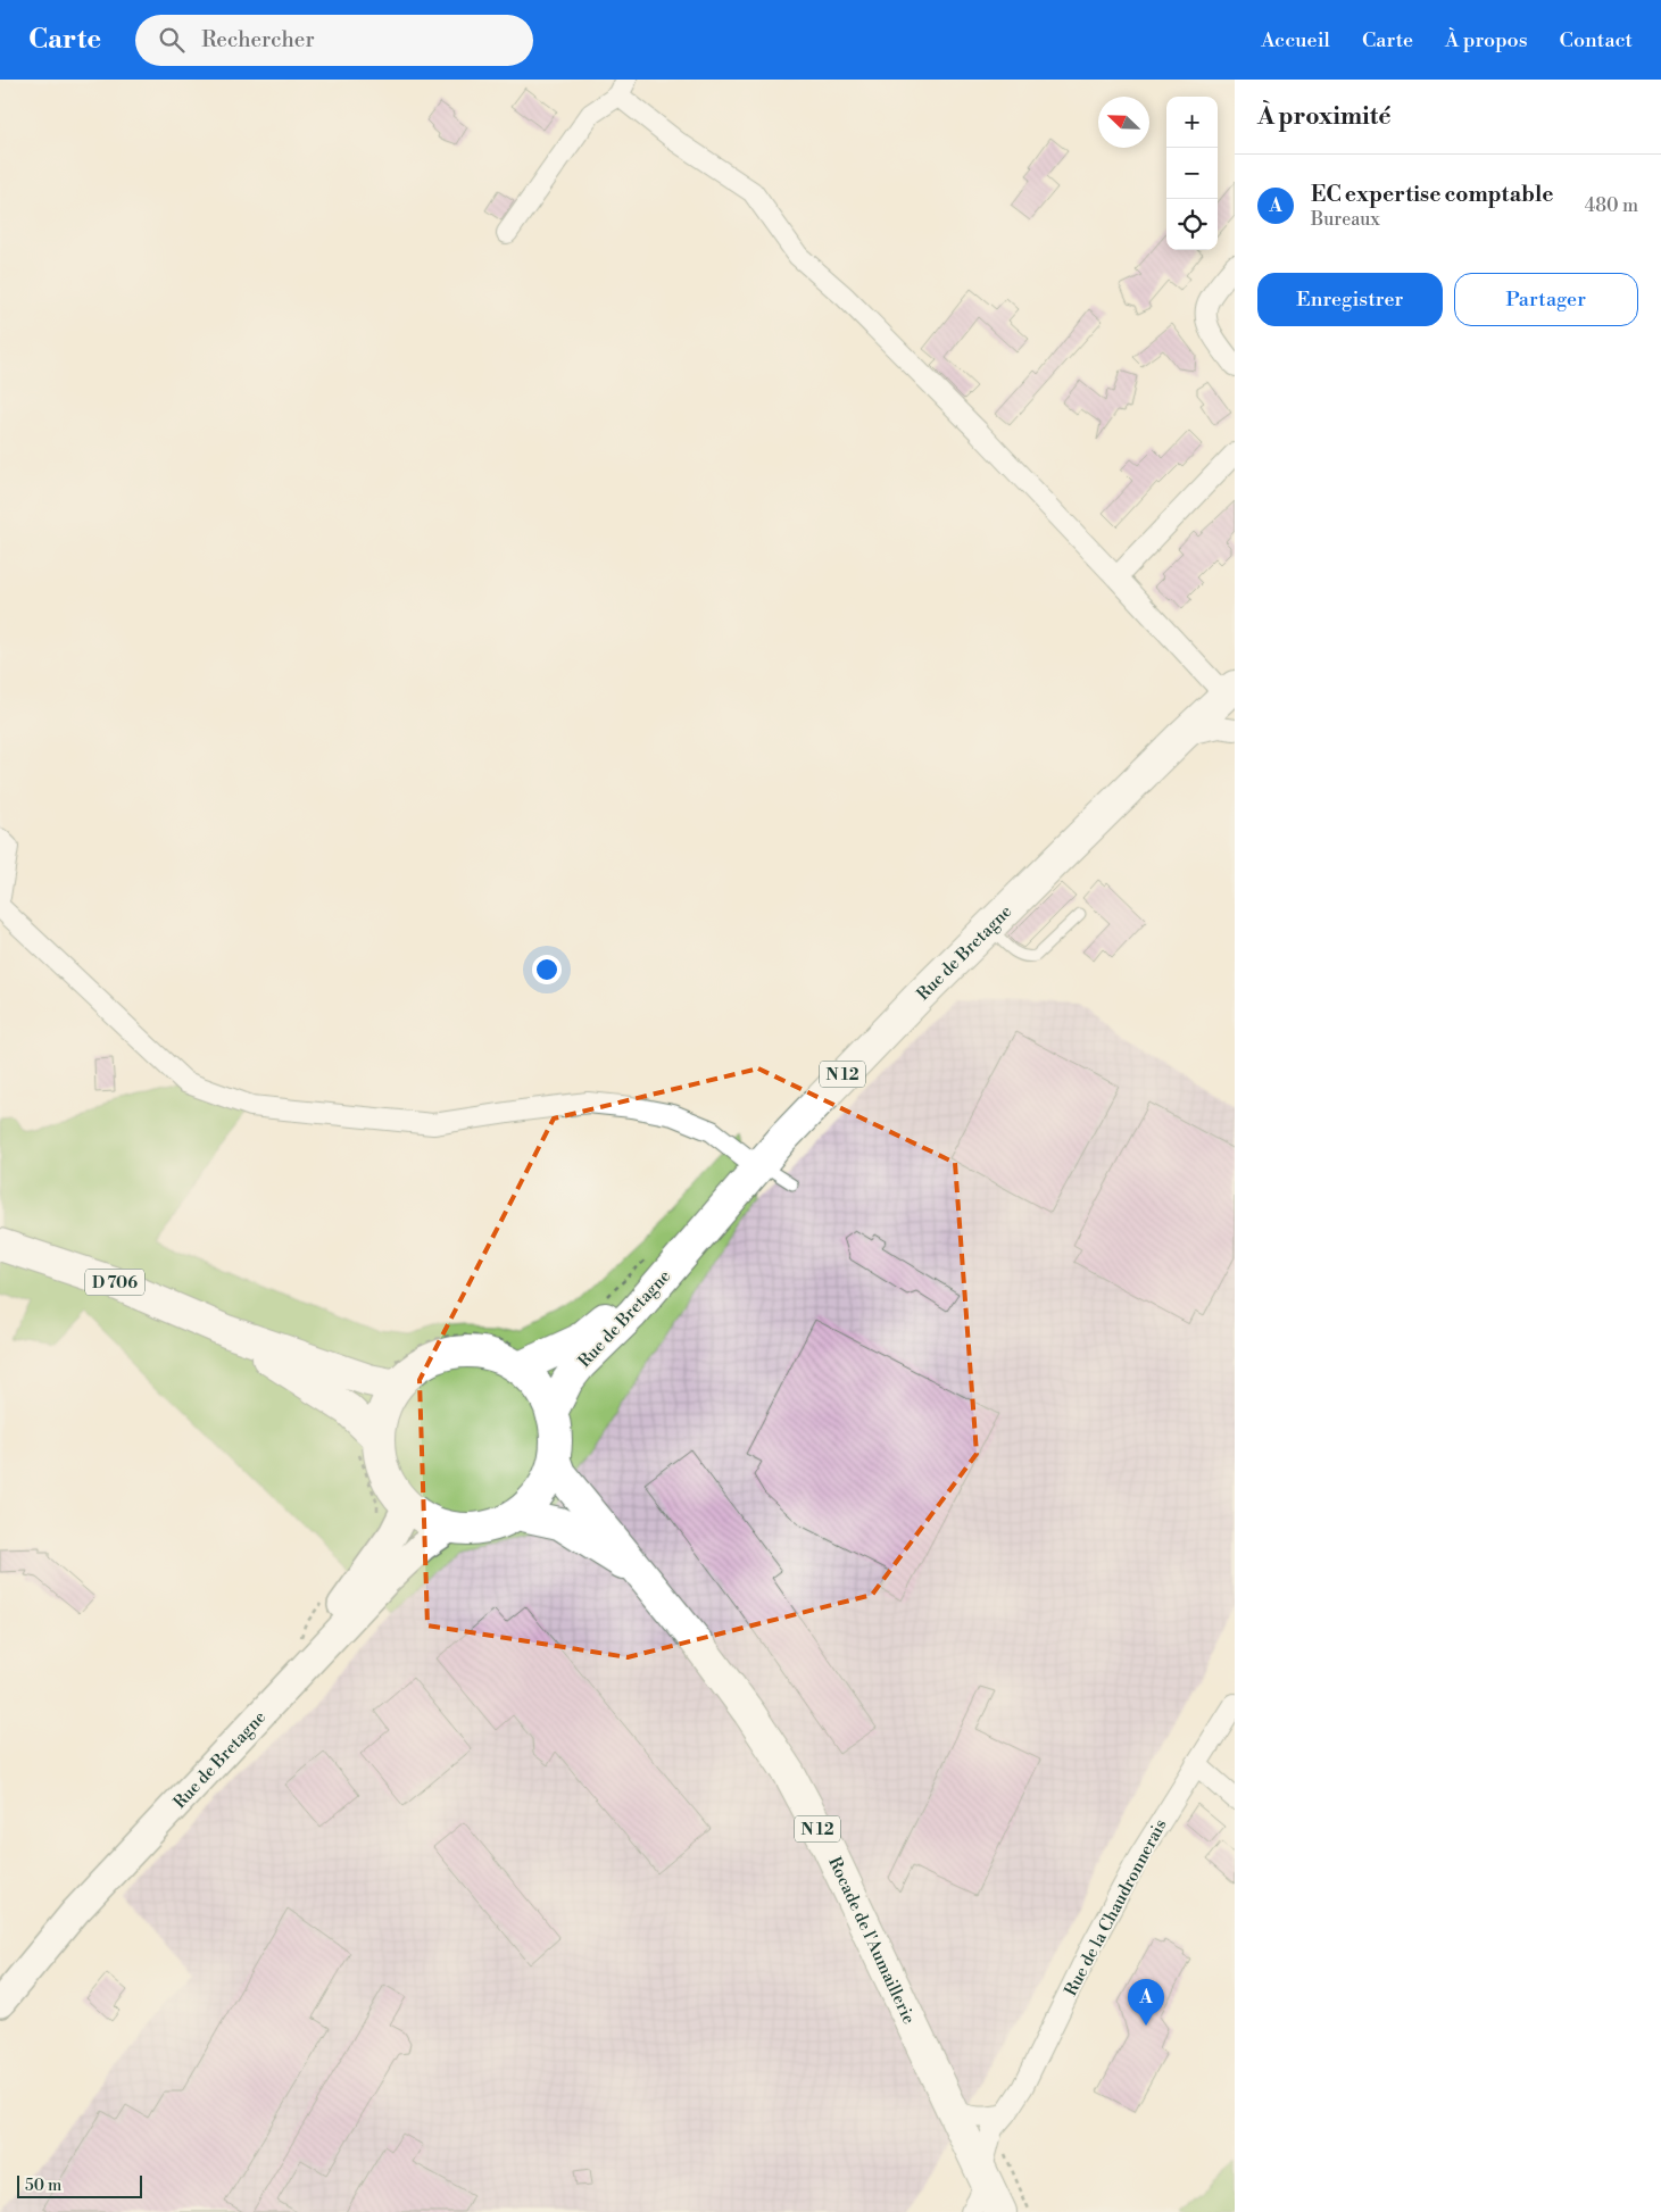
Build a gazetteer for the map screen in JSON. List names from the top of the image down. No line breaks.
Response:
{"streets":{"main road":["Rue de Bretagne","N 12","D 706","Rocade de l'Aumaillerie"],"street":["Rue de la Chaudronnerais"]},"crossings":[["Rue de Bretagne","D 706"],["Rue de Bretagne","Rocade de l'Aumaillerie"],["D 706","Rocade de l'Aumaillerie"],["Rue de la Chaudronnerais","Rocade de l'Aumaillerie"]],"scale_bar":"50 m","north":"top left","page":{"header":"Carte","search":"Rechercher","nav":["Accueil","Carte","À propos","Contact"],"heading":"À proximité","map_buttons":["+","−"],"list":[{"mark":"A","name":"EC expertise comptable","note":"Bureaux","value":"480 m"}],"buttons":["Enregistrer","Partager"],"pins":"A","scale":"50 m"}}
